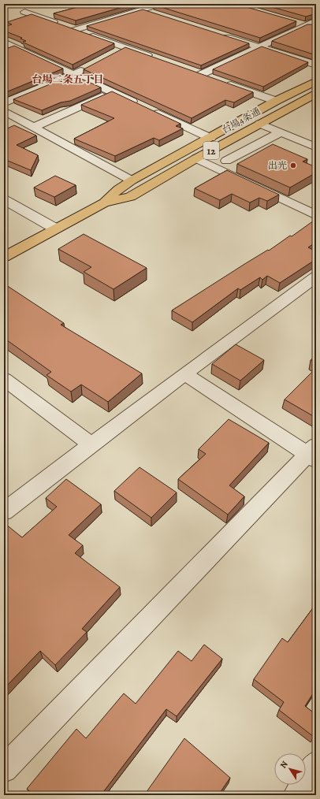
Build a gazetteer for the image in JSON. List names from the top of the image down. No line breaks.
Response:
{"streets":{"highway":["台場4条通","12"]},"crossings":[["台場4条通","12"]],"districts":["台場二条五丁目"],"places":["出光"],"north":"top left"}
